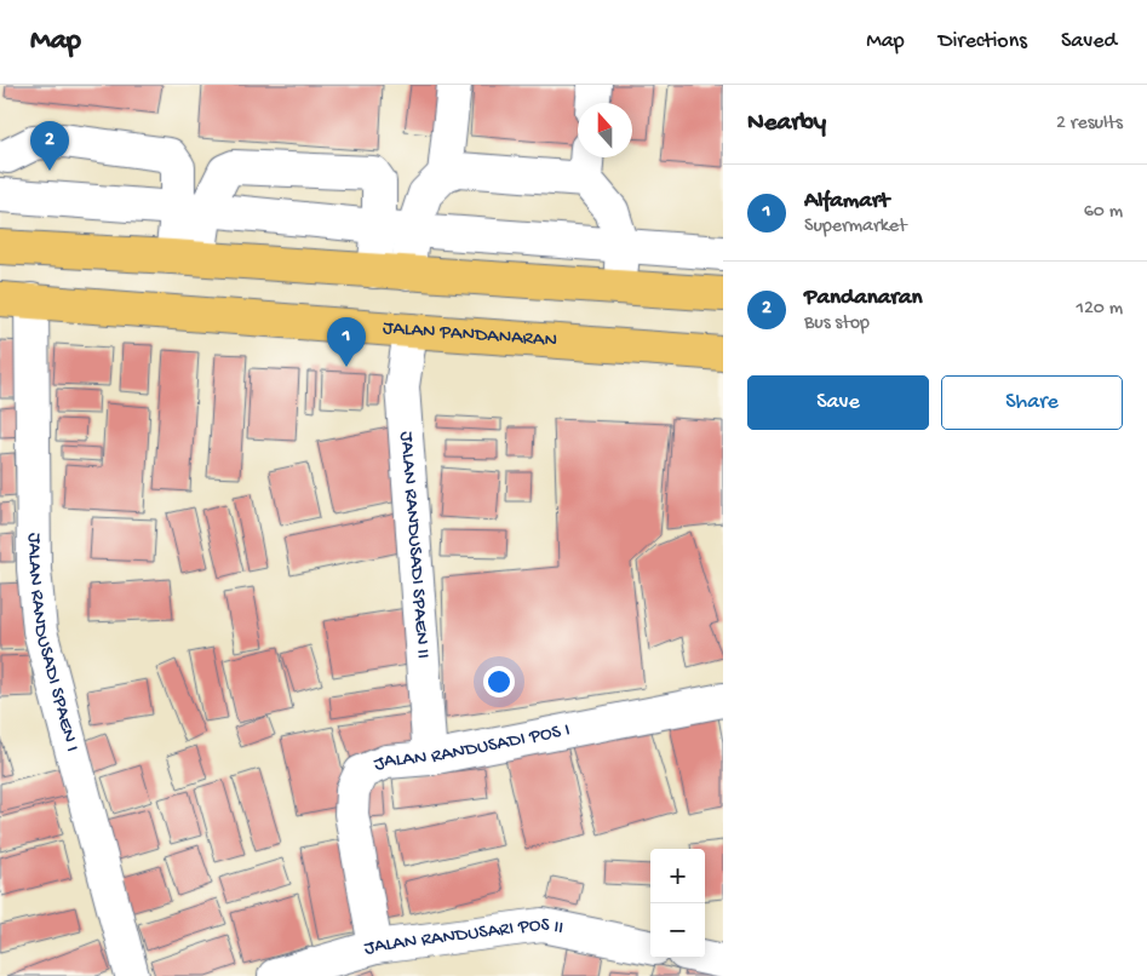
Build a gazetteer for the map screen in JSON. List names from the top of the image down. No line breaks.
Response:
{"streets":{"main road":["JALAN PANDANARAN"],"street":["JALAN RANDUSADI SPAEN II","JALAN RANDUSADI SPAEN I","JALAN RANDUSADI POS I","JALAN RANDUSARI POS II"]},"crossings":[["JALAN PANDANARAN","JALAN RANDUSADI SPAEN II"],["JALAN PANDANARAN","JALAN RANDUSADI SPAEN I"],["JALAN RANDUSADI SPAEN II","JALAN RANDUSADI POS I"],["JALAN RANDUSADI POS I","JALAN RANDUSARI POS II"]],"north":"top","page":{"header":"Map","nav":["Map","Directions","Saved"],"heading":["Nearby","2 results"],"pins":["2","1"],"list":[{"mark":"1","name":"Alfamart","note":"Supermarket","value":"60 m"},{"mark":"2","name":"Pandanaran","note":"Bus stop","value":"120 m"}],"buttons":["Save","Share"],"map_buttons":["+","−"]}}
